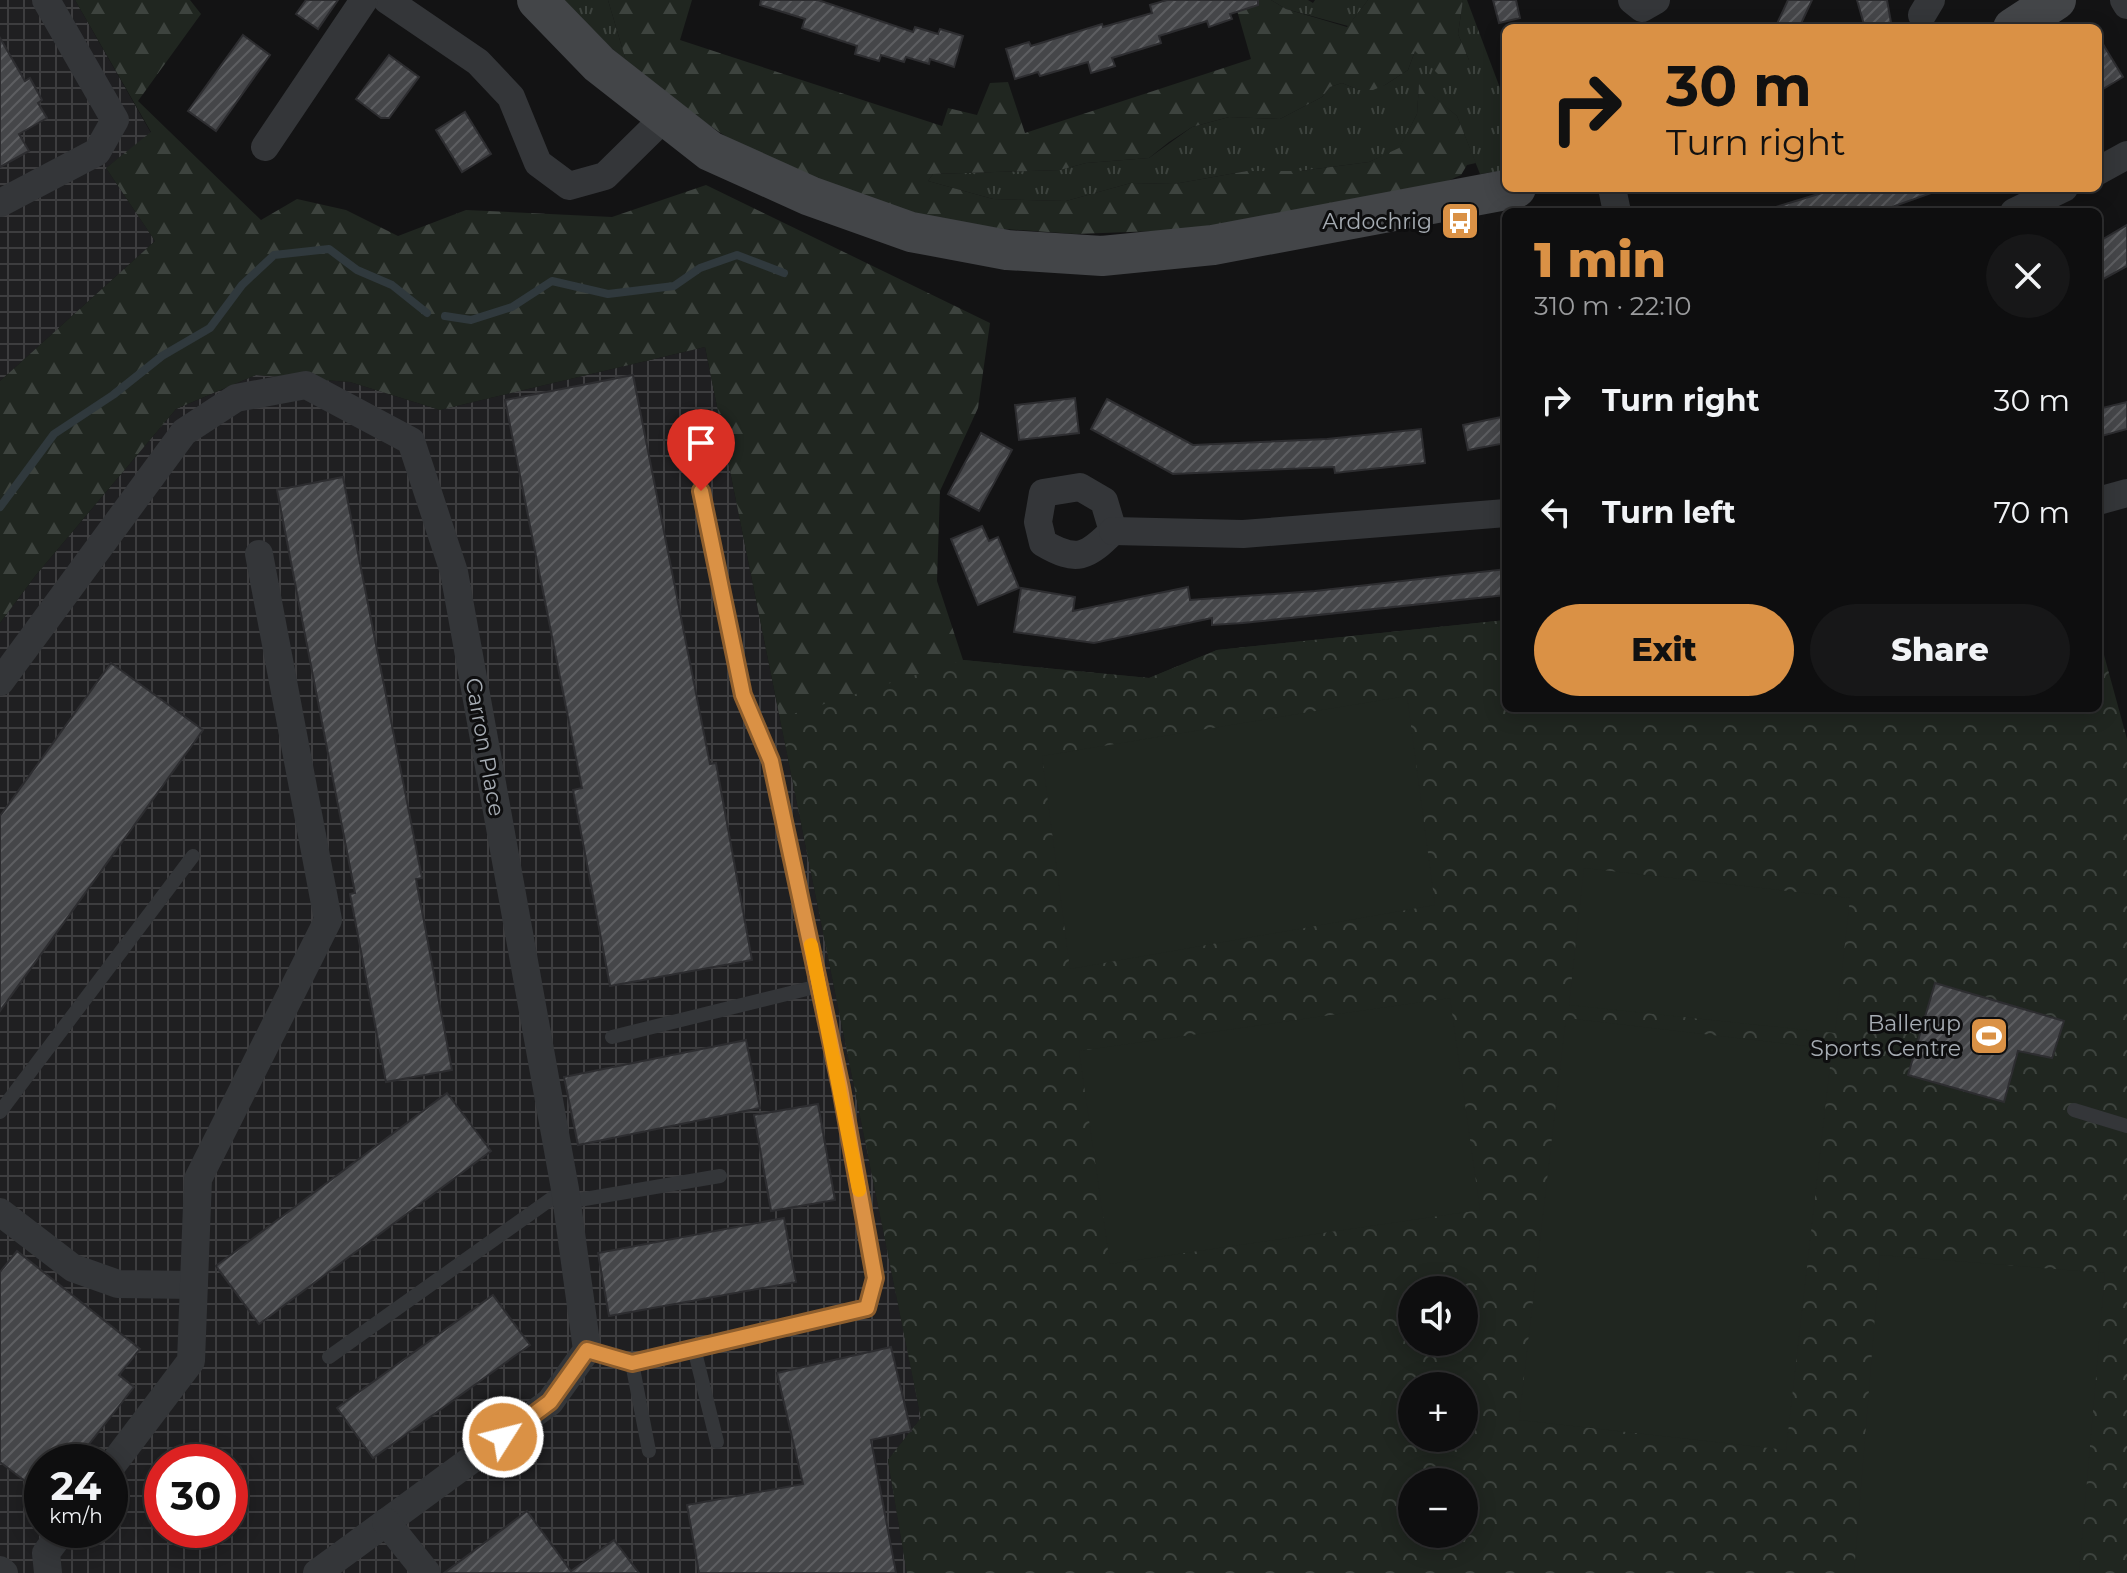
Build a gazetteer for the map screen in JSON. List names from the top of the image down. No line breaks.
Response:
{"streets":{"street":["Carron Place"]},"places":{"bus stop":["Ardochrig"],"sports":["Ballerup Sports Centre"]},"page":{"turn":["30 m","Turn right"],"heading":["1 min","310 m · 22:10"],"list":[{"name":"Turn right","value":"30 m"},{"name":"Turn left","value":"70 m"}],"buttons":["Exit","Share"],"map_buttons":["+","−"],"speed":"24 km/h","limit":"30"}}
